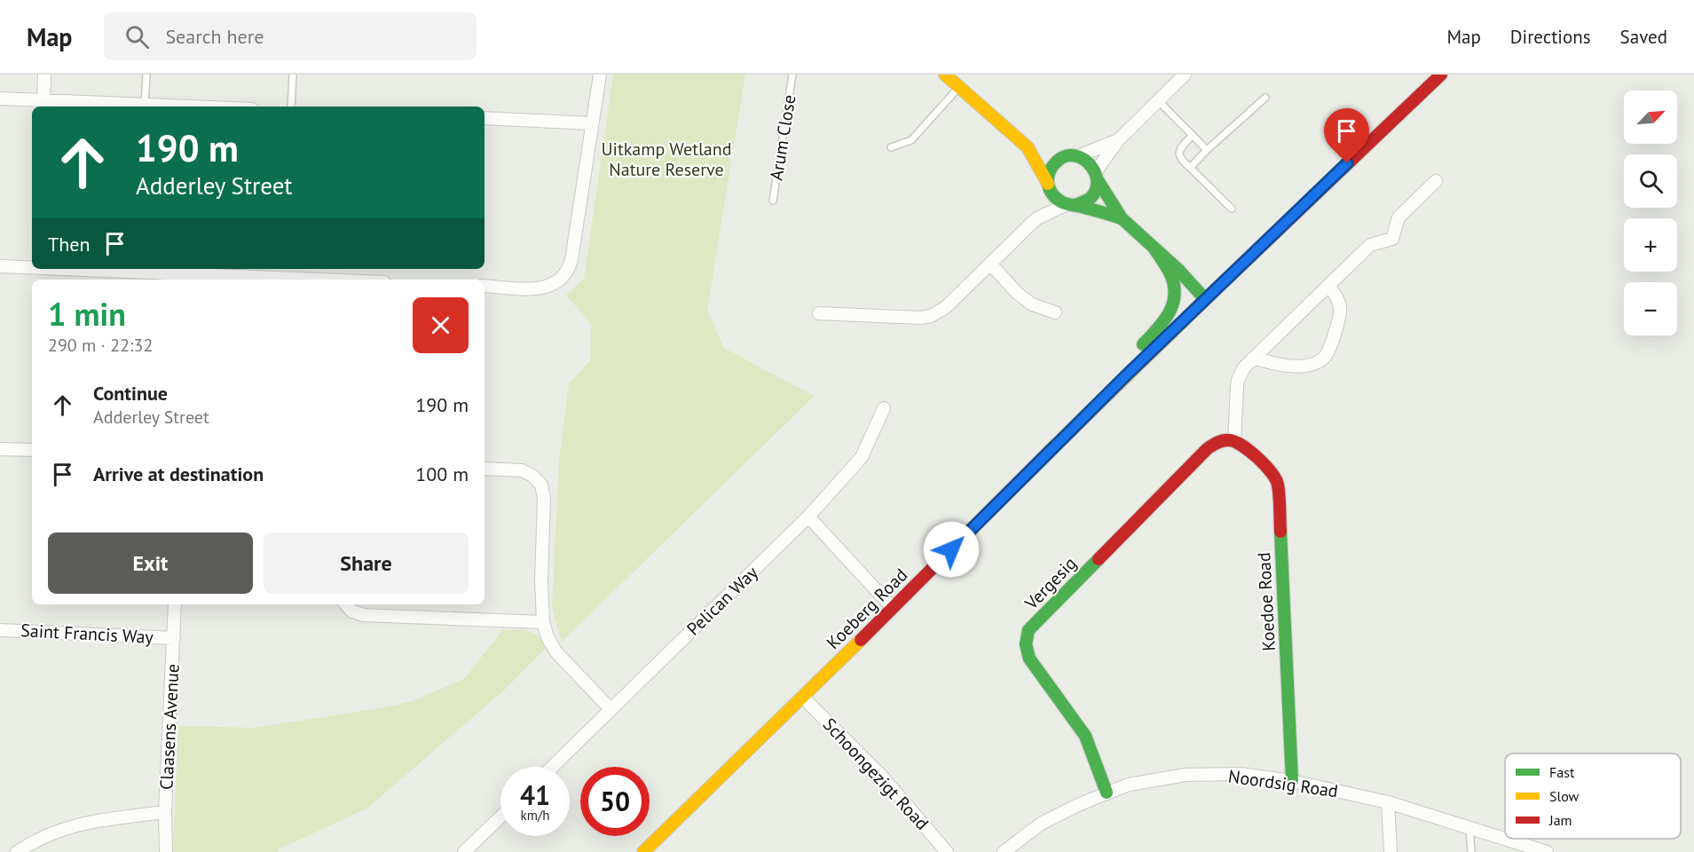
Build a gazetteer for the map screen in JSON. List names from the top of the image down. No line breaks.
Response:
{"streets":{"street":["Vergesig","Pelican Way","Koedoe Road","Koeberg Road","Saint Francis Way","Claasens Avenue","Schoongezigt Road","Noordsig Road"],"lane":["Arum Close"]},"crossings":[["Vergesig","Koedoe Road"],["Vergesig","Noordsig Road"],["Koedoe Road","Noordsig Road"],["Koeberg Road","Schoongezigt Road"],["Saint Francis Way","Claasens Avenue"]],"parks":["Uitkamp Wetland Nature Reserve"],"legend":["Fast","Slow","Jam"],"north":"top right","page":{"header":"Map","search":"Search here","nav":["Map","Directions","Saved"],"map_buttons":["+","−"],"turn":["190 m","Adderley Street"],"then":"Then","heading":["1 min","290 m · 22:32"],"list":[{"name":"Continue","note":"Adderley Street","value":"190 m"},{"name":"Arrive at destination","value":"100 m"}],"buttons":["Exit","Share"],"speed":"41 km/h","limit":"50"}}
